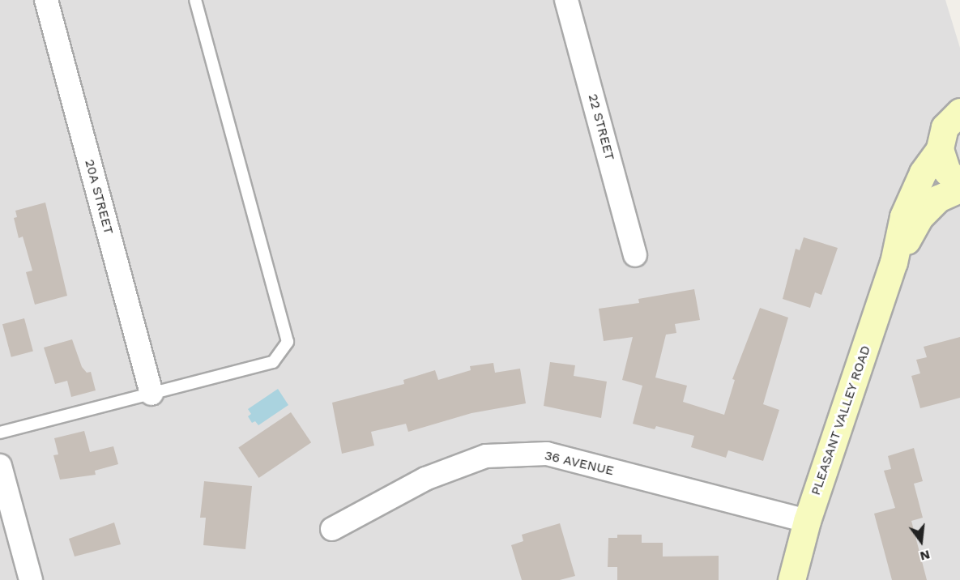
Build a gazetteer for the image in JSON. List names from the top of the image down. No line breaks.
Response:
{"streets":{"street":["22 STREET","20A STREET","PLEASANT VALLEY ROAD","36 AVENUE"]},"crossings":[["PLEASANT VALLEY ROAD","36 AVENUE"]],"north":"bottom"}
